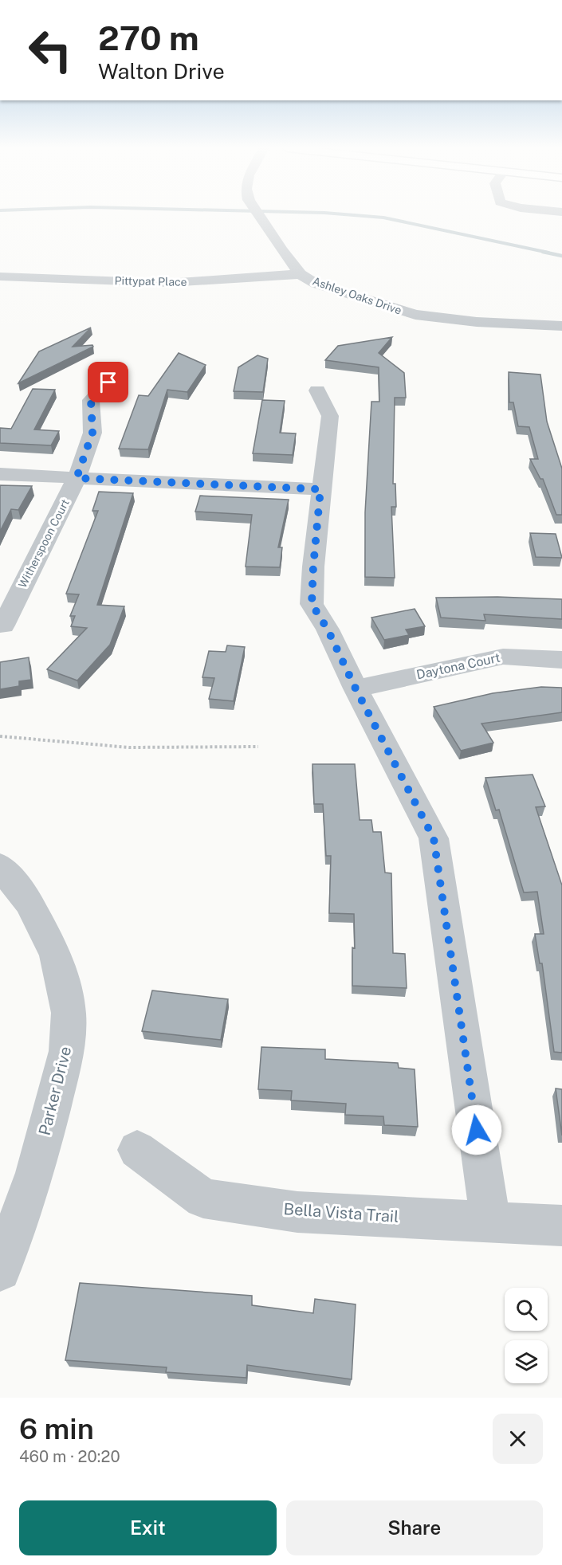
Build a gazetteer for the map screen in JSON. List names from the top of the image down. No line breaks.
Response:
{"streets":{"street":["Pittypat Place","Ashley Oaks Drive","Witherspoon Court","Daytona Court","Parker Drive","Bella Vista Trail"]},"crossings":[["Pittypat Place","Ashley Oaks Drive"]],"page":{"turn":["270 m","Walton Drive"],"heading":["6 min","460 m · 20:20"],"buttons":["Exit","Share"]}}
